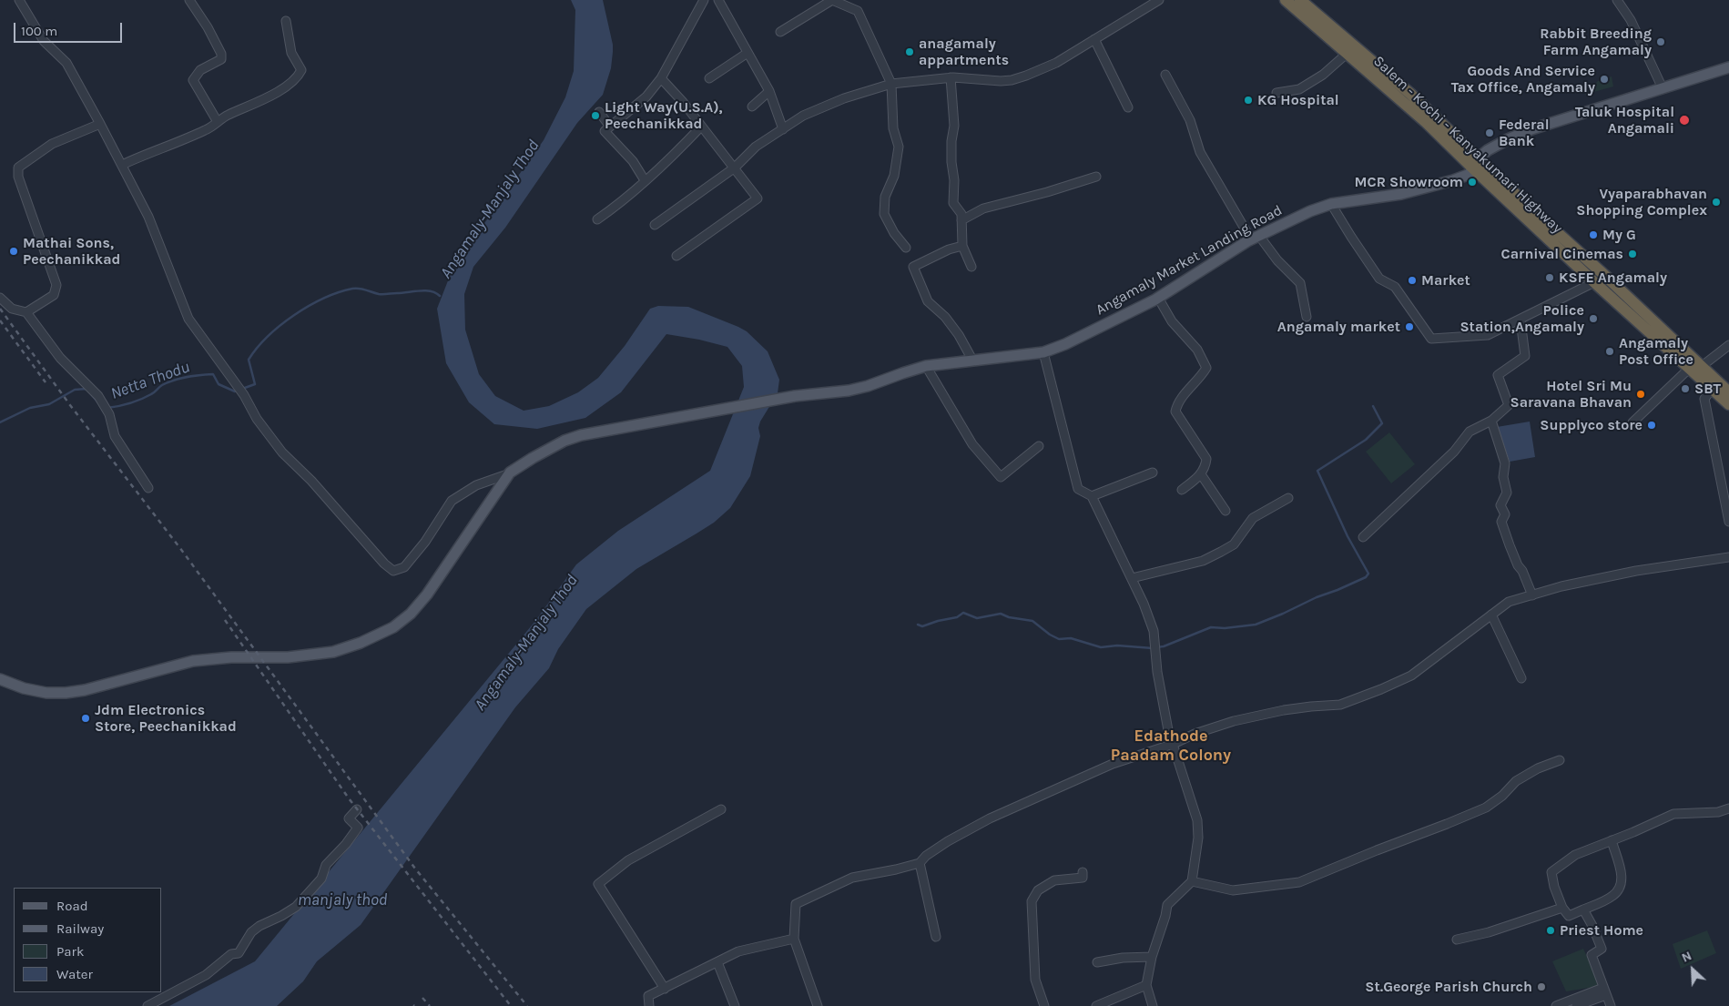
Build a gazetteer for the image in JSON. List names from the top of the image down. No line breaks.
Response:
{"streets":{"highway":["Salem - Kochi - Kanyakumari Highway"],"main road":["Angamaly Market Landing Road"]},"crossings":[["Salem - Kochi - Kanyakumari Highway","Angamaly Market Landing Road"]],"districts":["Edathode Paadam Colony"],"water":["Angamaly-Manjaly Thod","Netta Thodu","manjaly thod"],"places":["Rabbit Breeding Farm Angamaly","anagamaly appartments","Goods And Service Tax Office, Angamaly","KG Hospital","Light Way(U.S.A), Peechanikkad","Taluk Hospital Angamali","Federal Bank","MCR Showroom","Vyaparabhavan Shopping Complex","My G","Mathai Sons, Peechanikkad","Carnival Cinemas","KSFE Angamaly","Market","Police Station,Angamaly","Angamaly market","Angamaly Post Office","SBT","Hotel Sri Mu Saravana Bhavan","Supplyco store","Jdm Electronics Store, Peechanikkad","Priest Home","St.George Parish Church"],"legend":["Road","Railway","Park","Water"],"scale_bar":"100 m","north":"top left"}
